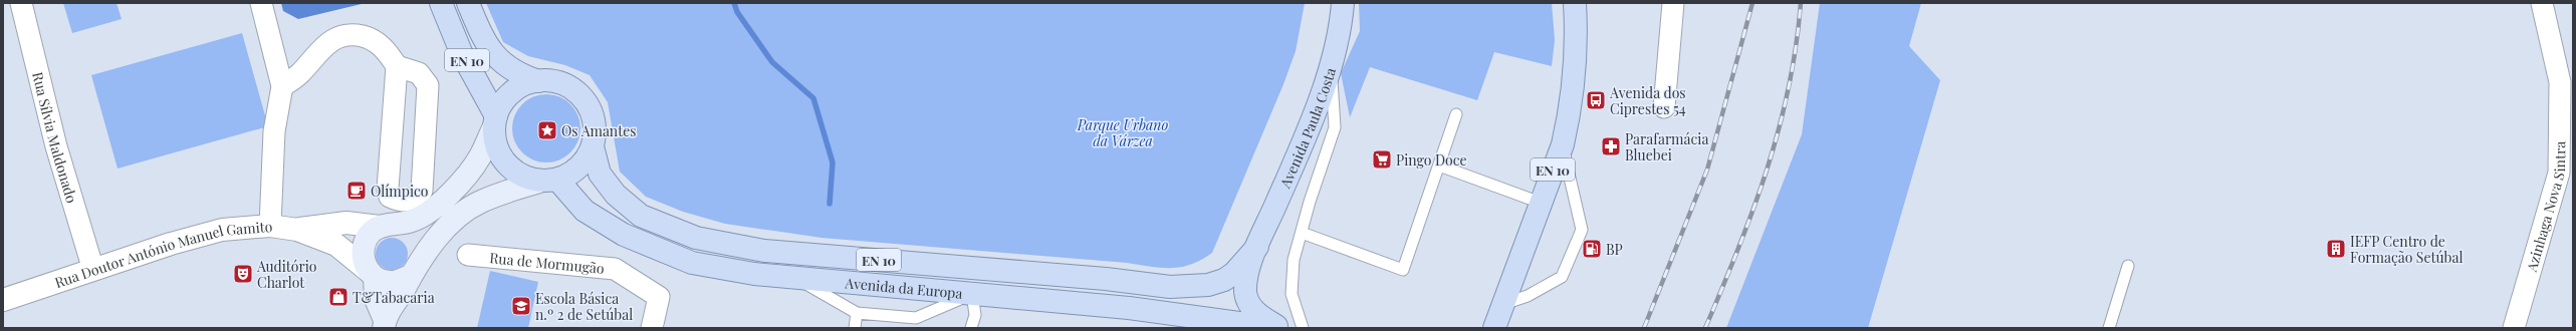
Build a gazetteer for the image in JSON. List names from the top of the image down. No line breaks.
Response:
{"streets":{"main road":["EN 10","Avenida Paula Costa","Avenida da Europa"],"street":["Rua Sílvia Maldonado","Azinhaga Nova Sintra","Rua Doutor António Manuel Gamito","Rua de Mormugão"]},"crossings":[["EN 10","Avenida da Europa"],["Avenida Paula Costa","Avenida da Europa"],["Rua Sílvia Maldonado","Rua Doutor António Manuel Gamito"]],"parks":["Parque Urbano da Várzea"],"places":{"bus stop":["Avenida dos Ciprestes 54"],"place":["Os Amantes"],"pharmacy":["Parafarmácia Bluebei"],"supermarket":["Pingo Doce"],"cafe":["Olímpico"],"fuel station":["BP"],"building":["IEFP Centro de Formação Setúbal"],"theatre":["Auditório Charlot"],"shop":["T&Tabacaria"],"school or university":["Escola Básica n.º 2 de Setúbal"]}}
